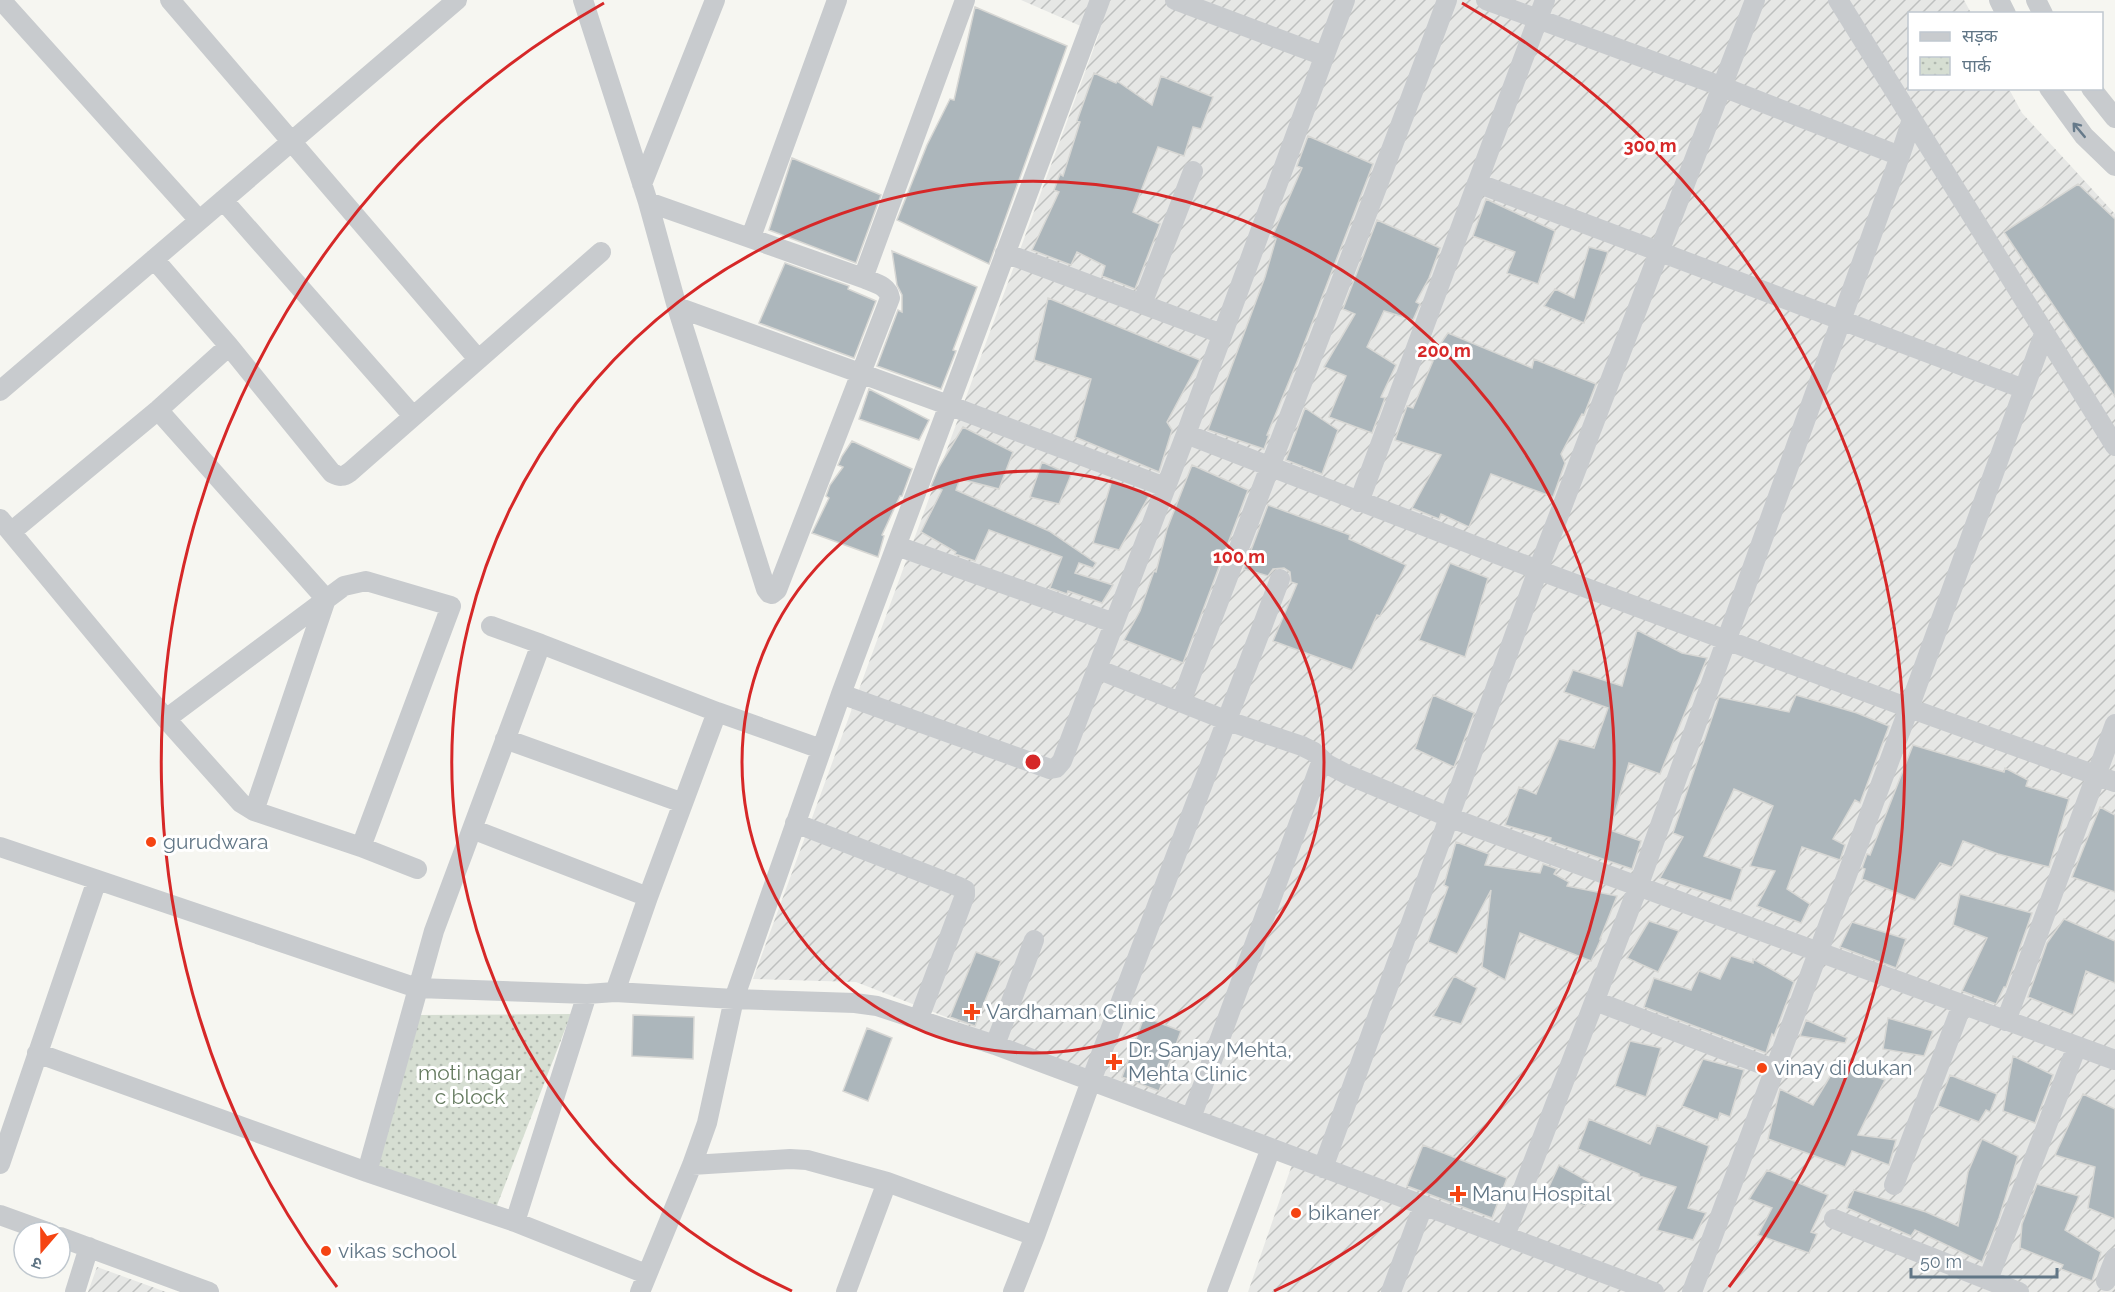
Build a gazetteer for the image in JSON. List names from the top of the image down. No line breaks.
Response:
{"parks":["moti nagar c block"],"places":{"other":["gurudwara","vinay di dukan","bikaner","vikas school"],"health":["Vardhaman Clinic","Dr. Sanjay Mehta, Mehta Clinic","Manu Hospital"]},"legend":["सड़क","पार्क"],"scale_bar":"50 m","north":"bottom","rings":["300 m","200 m","100 m"]}
